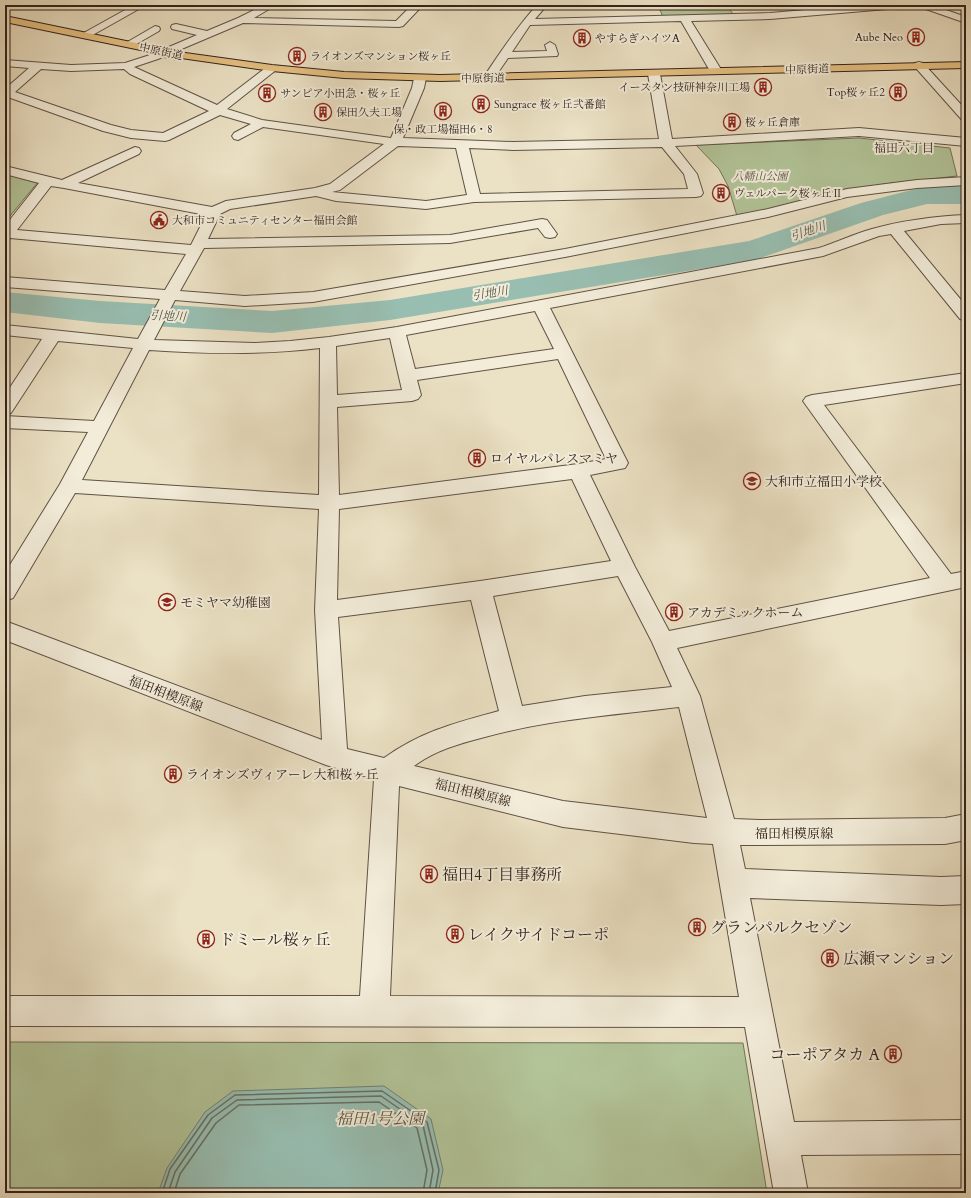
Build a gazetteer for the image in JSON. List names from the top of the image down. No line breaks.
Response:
{"streets":{"main road":["中原街道"],"street":["福田相模原線"]},"districts":["福田六丁目"],"water":["引地川"],"parks":["八幡山公園","福田1号公園"],"places":{"building":["Aube Neo","やすらぎハイツA","ライオンズマンション桜ヶ丘","イースタン技研神奈川工場","Top桜ヶ丘2","サンピア小田急・桜ヶ丘","Sungrace 桜ヶ丘弐番館","保・政工場福田6・8","保田久夫工場","桜ヶ丘倉庫","ヴェルパーク桜ヶ丘Ⅱ","ロイヤルパレスマミヤ","アカデミックホーム","ライオンズヴィアーレ大和桜ヶ丘","福田4丁目事務所","グランパルクセゾン","レイクサイドコーポ","ドミール桜ヶ丘","広瀬マンション","コーポアタカ A"],"public building":["大和市コミュニティセンター福田会館"],"school or university":["大和市立福田小学校","モミヤマ幼稚園"]}}
